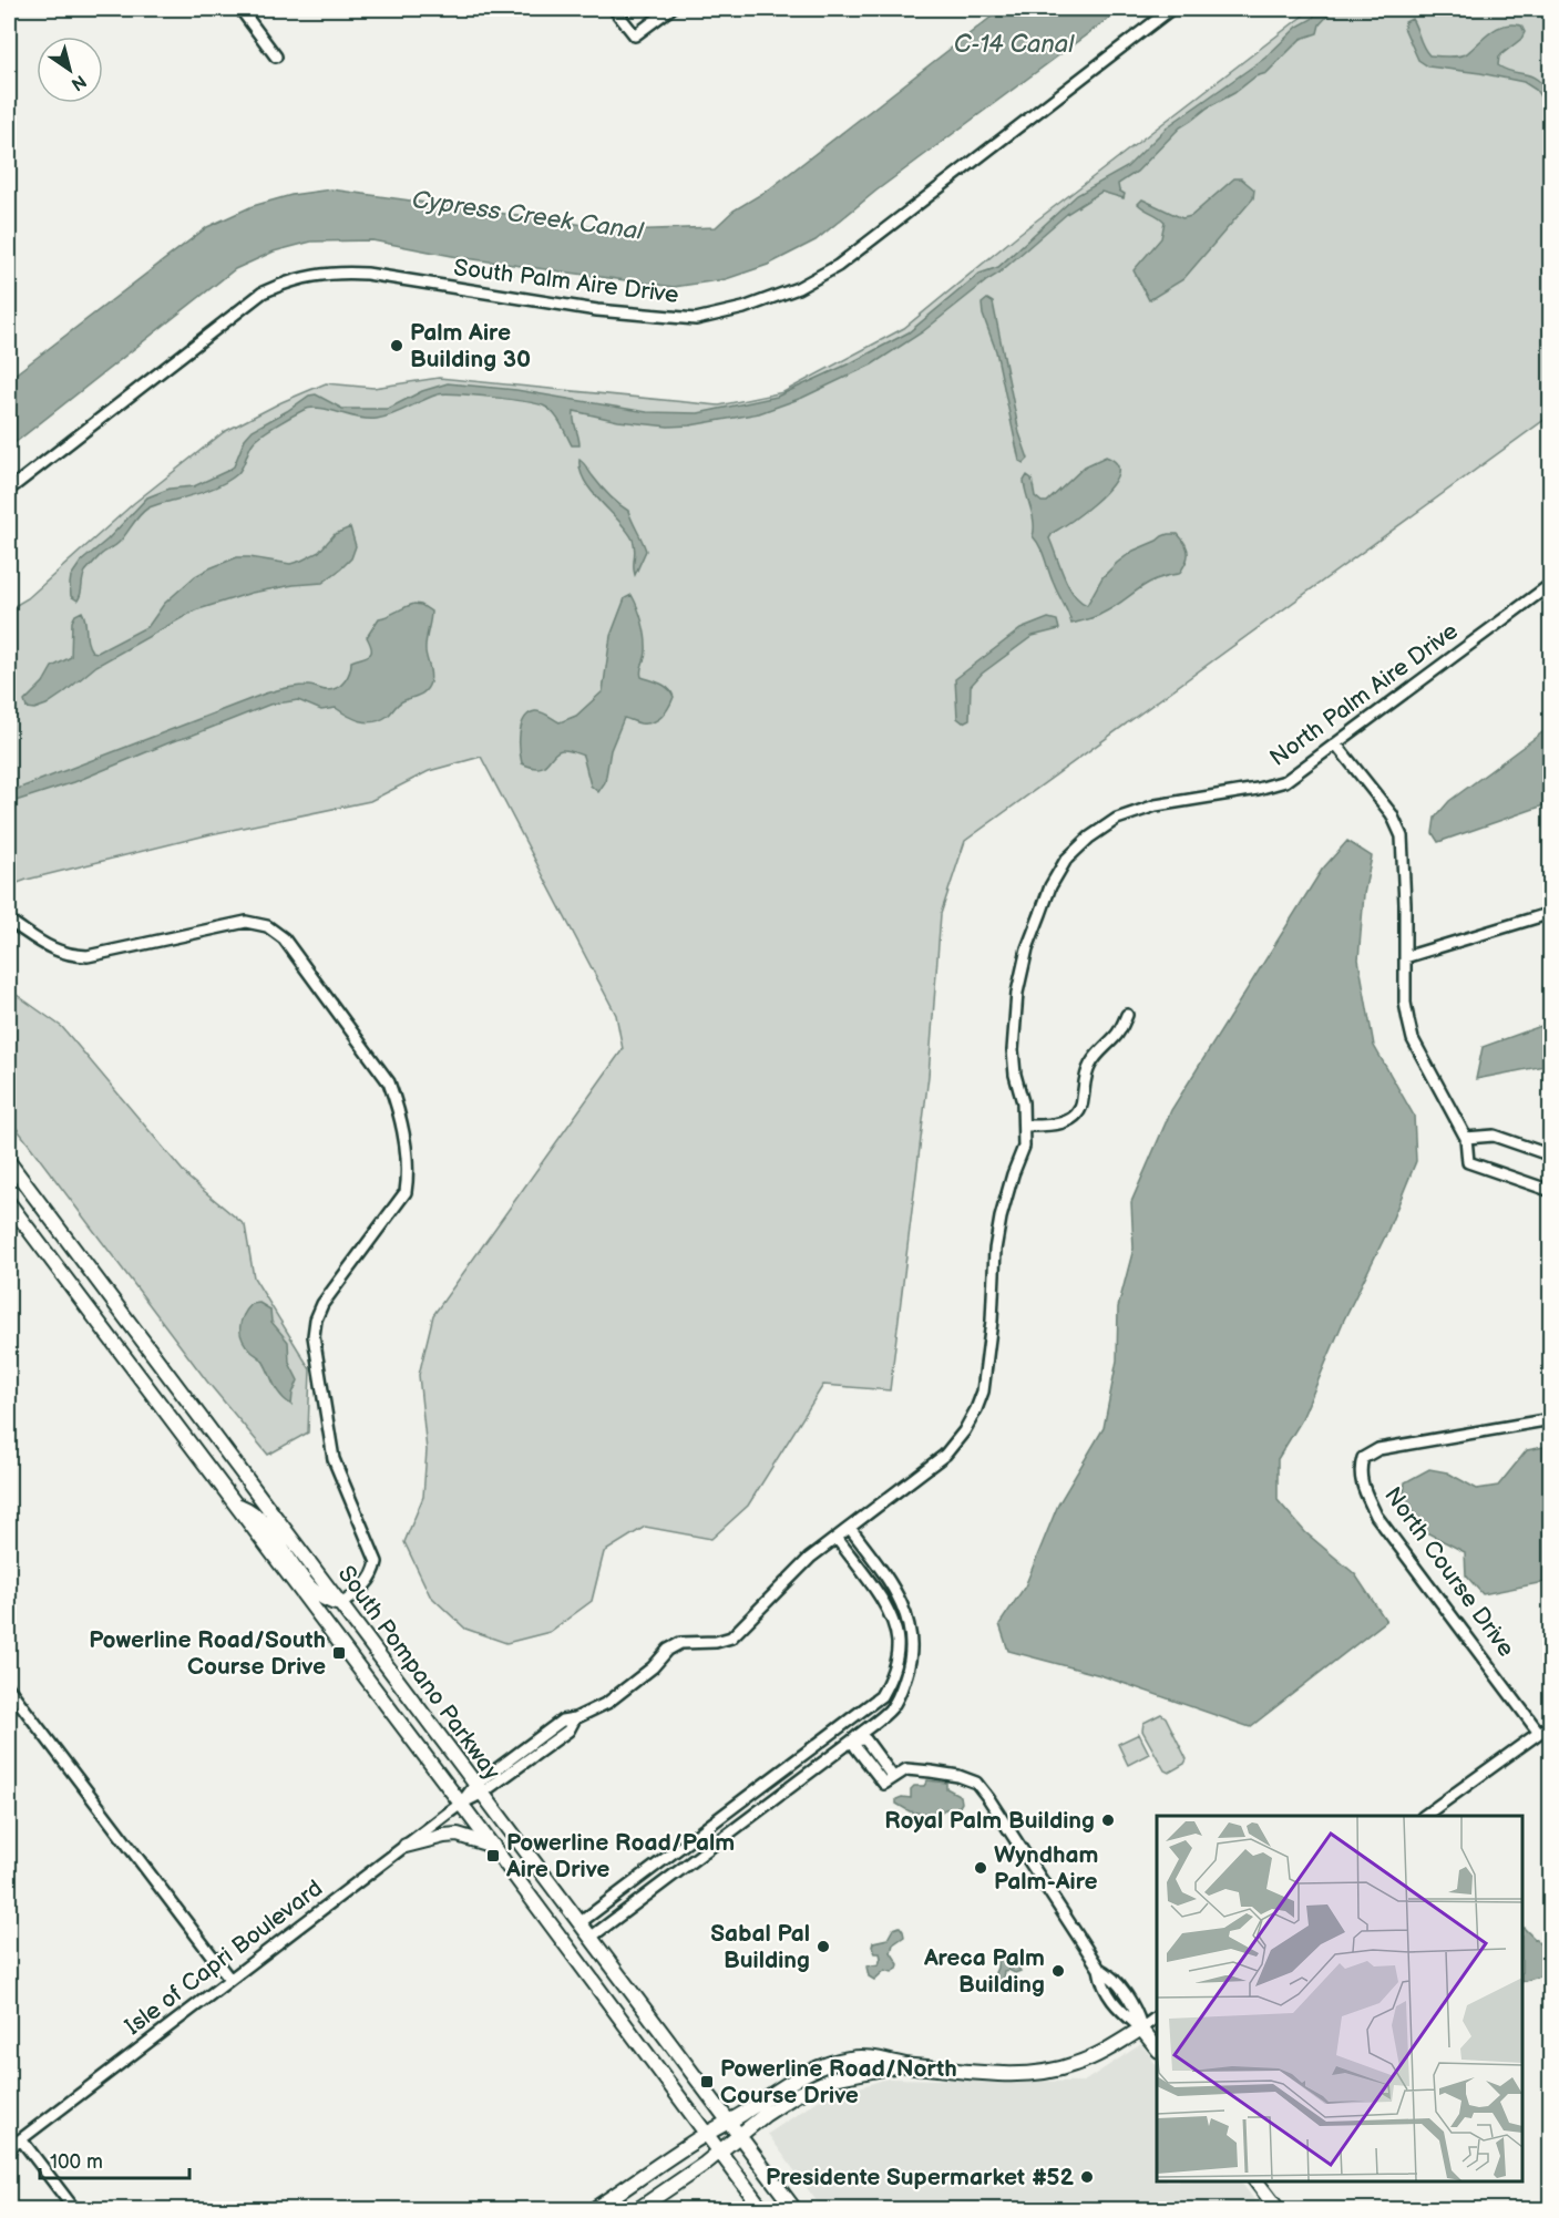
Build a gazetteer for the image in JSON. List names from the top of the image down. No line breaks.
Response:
{"streets":{"main road":["South Pompano Parkway"],"street":["South Palm Aire Drive","North Palm Aire Drive","North Course Drive","Isle of Capri Boulevard"]},"crossings":[["North Palm Aire Drive","South Pompano Parkway"],["North Palm Aire Drive","Isle of Capri Boulevard"],["South Pompano Parkway","Isle of Capri Boulevard"]],"water":["C-14 Canal","Cypress Creek Canal"],"places":{"other":["Palm Aire Building 30","Royal Palm Building","Wyndham Palm-Aire","Sabal Pal Building","Areca Palm Building","Presidente Supermarket #52"],"transit":["Powerline Road/South Course Drive","Powerline Road/Palm Aire Drive","Powerline Road/North Course Drive"]},"scale_bar":"100 m","north":"bottom right"}
